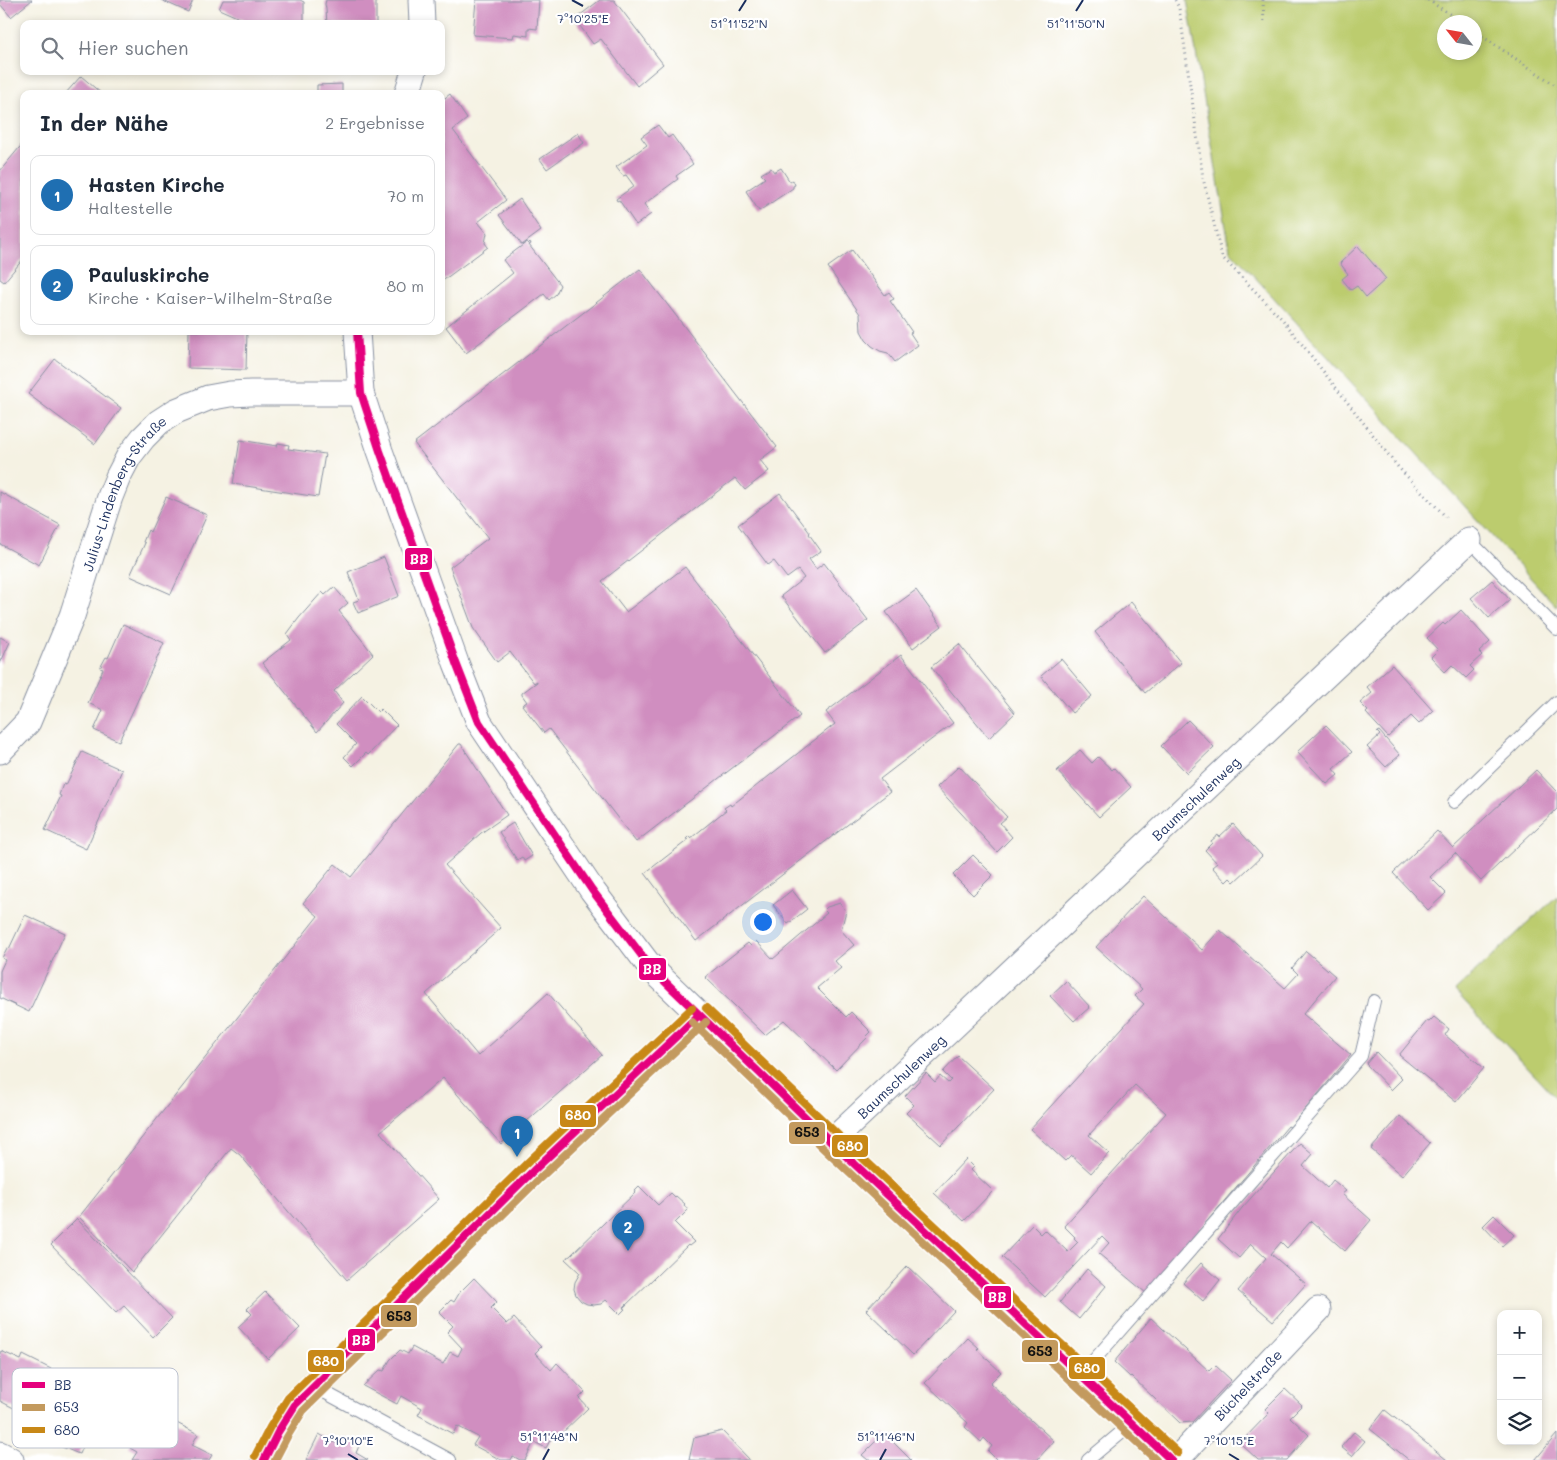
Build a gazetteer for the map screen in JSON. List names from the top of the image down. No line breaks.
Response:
{"streets":{"street":["Julius-Lindenberg-Straße","Baumschulenweg","Büchelstraße"]},"lines":["transit line BB","transit line 680","transit line 653"],"legend":["BB","653","680"],"north":"top left","page":{"search":"Hier suchen","heading":["In der Nähe","2 Ergebnisse"],"list":[{"mark":"1","name":"Hasten Kirche","note":"Haltestelle","value":"70 m"},{"mark":"2","name":"Pauluskirche","note":"Kirche · Kaiser-Wilhelm-Straße","value":"80 m"}],"pins":["1","2"],"map_buttons":["+","−"]},"coordinates":["7°10'25\"E","51°11'52\"N","51°11'50\"N","51°11'48\"N","51°11'46\"N","7°10'10\"E","7°10'15\"E"]}
